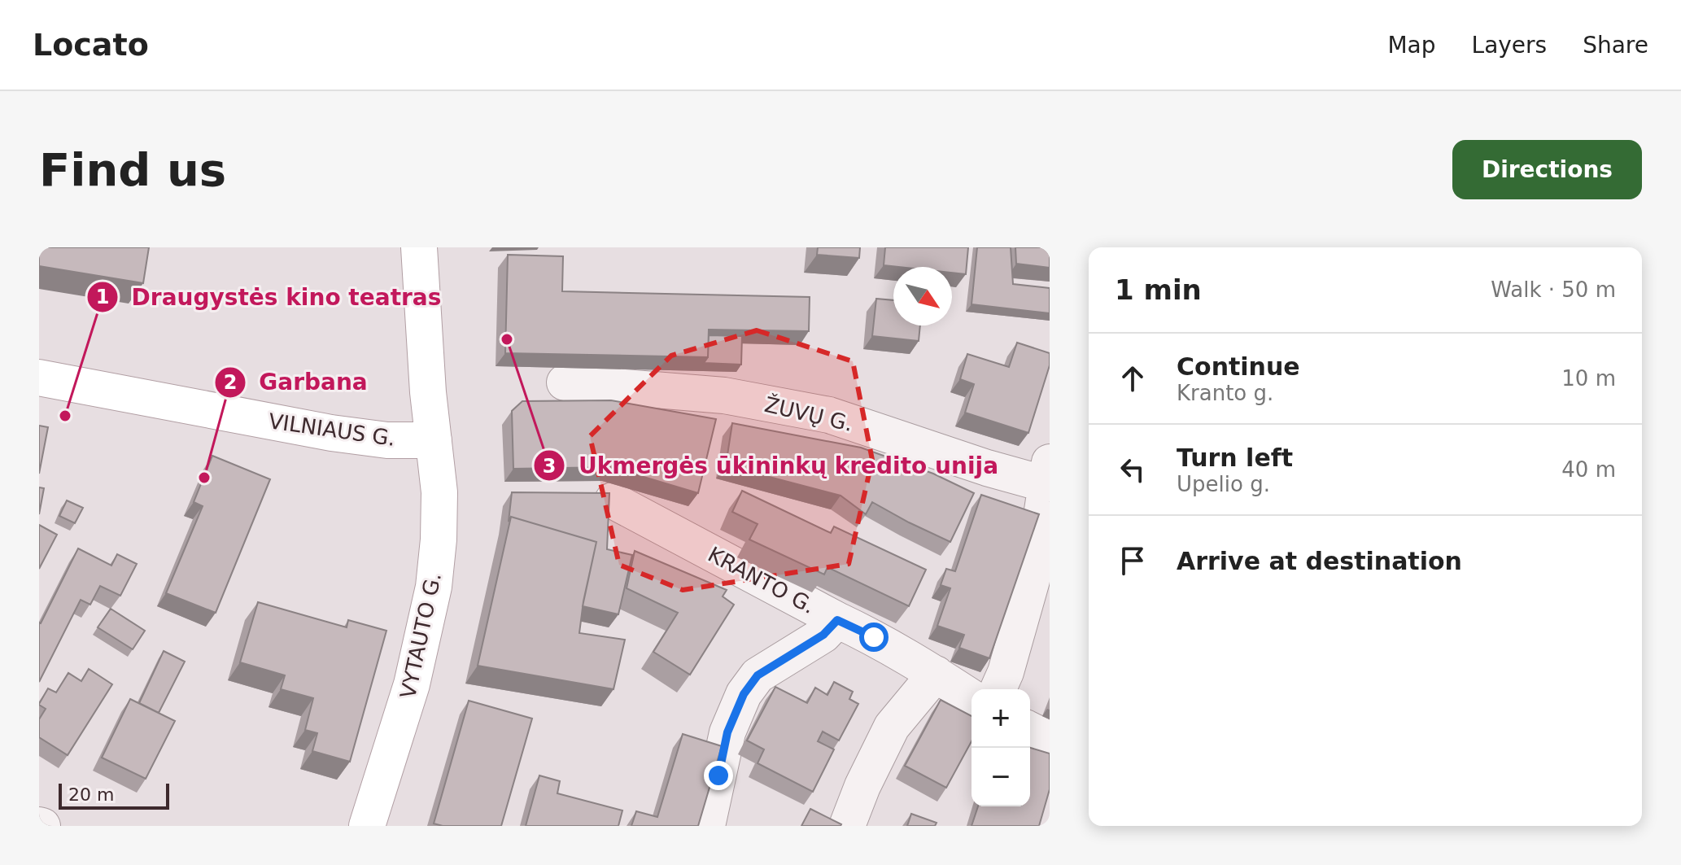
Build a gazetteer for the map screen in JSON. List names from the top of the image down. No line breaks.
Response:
{"streets":{"main road":["VILNIAUS G.","VYTAUTO G."],"street":["ŽUVŲ G.","KRANTO G."]},"crossings":[["VILNIAUS G.","VYTAUTO G."]],"places":["Ukmergės ūkininkų kredito unija","Draugystės kino teatras","Garbana"],"scale_bar":"20 m","north":"bottom right","page":{"header":"Locato","nav":["Map","Layers","Share"],"buttons":"Directions","title":"Find us","heading":["1 min","Walk · 50 m"],"list":[["Continue","Kranto g.","10 m"],["Turn left","Upelio g.","40 m"],"Arrive at destination"],"map_buttons":["+","−"],"scale":"20 m"}}
